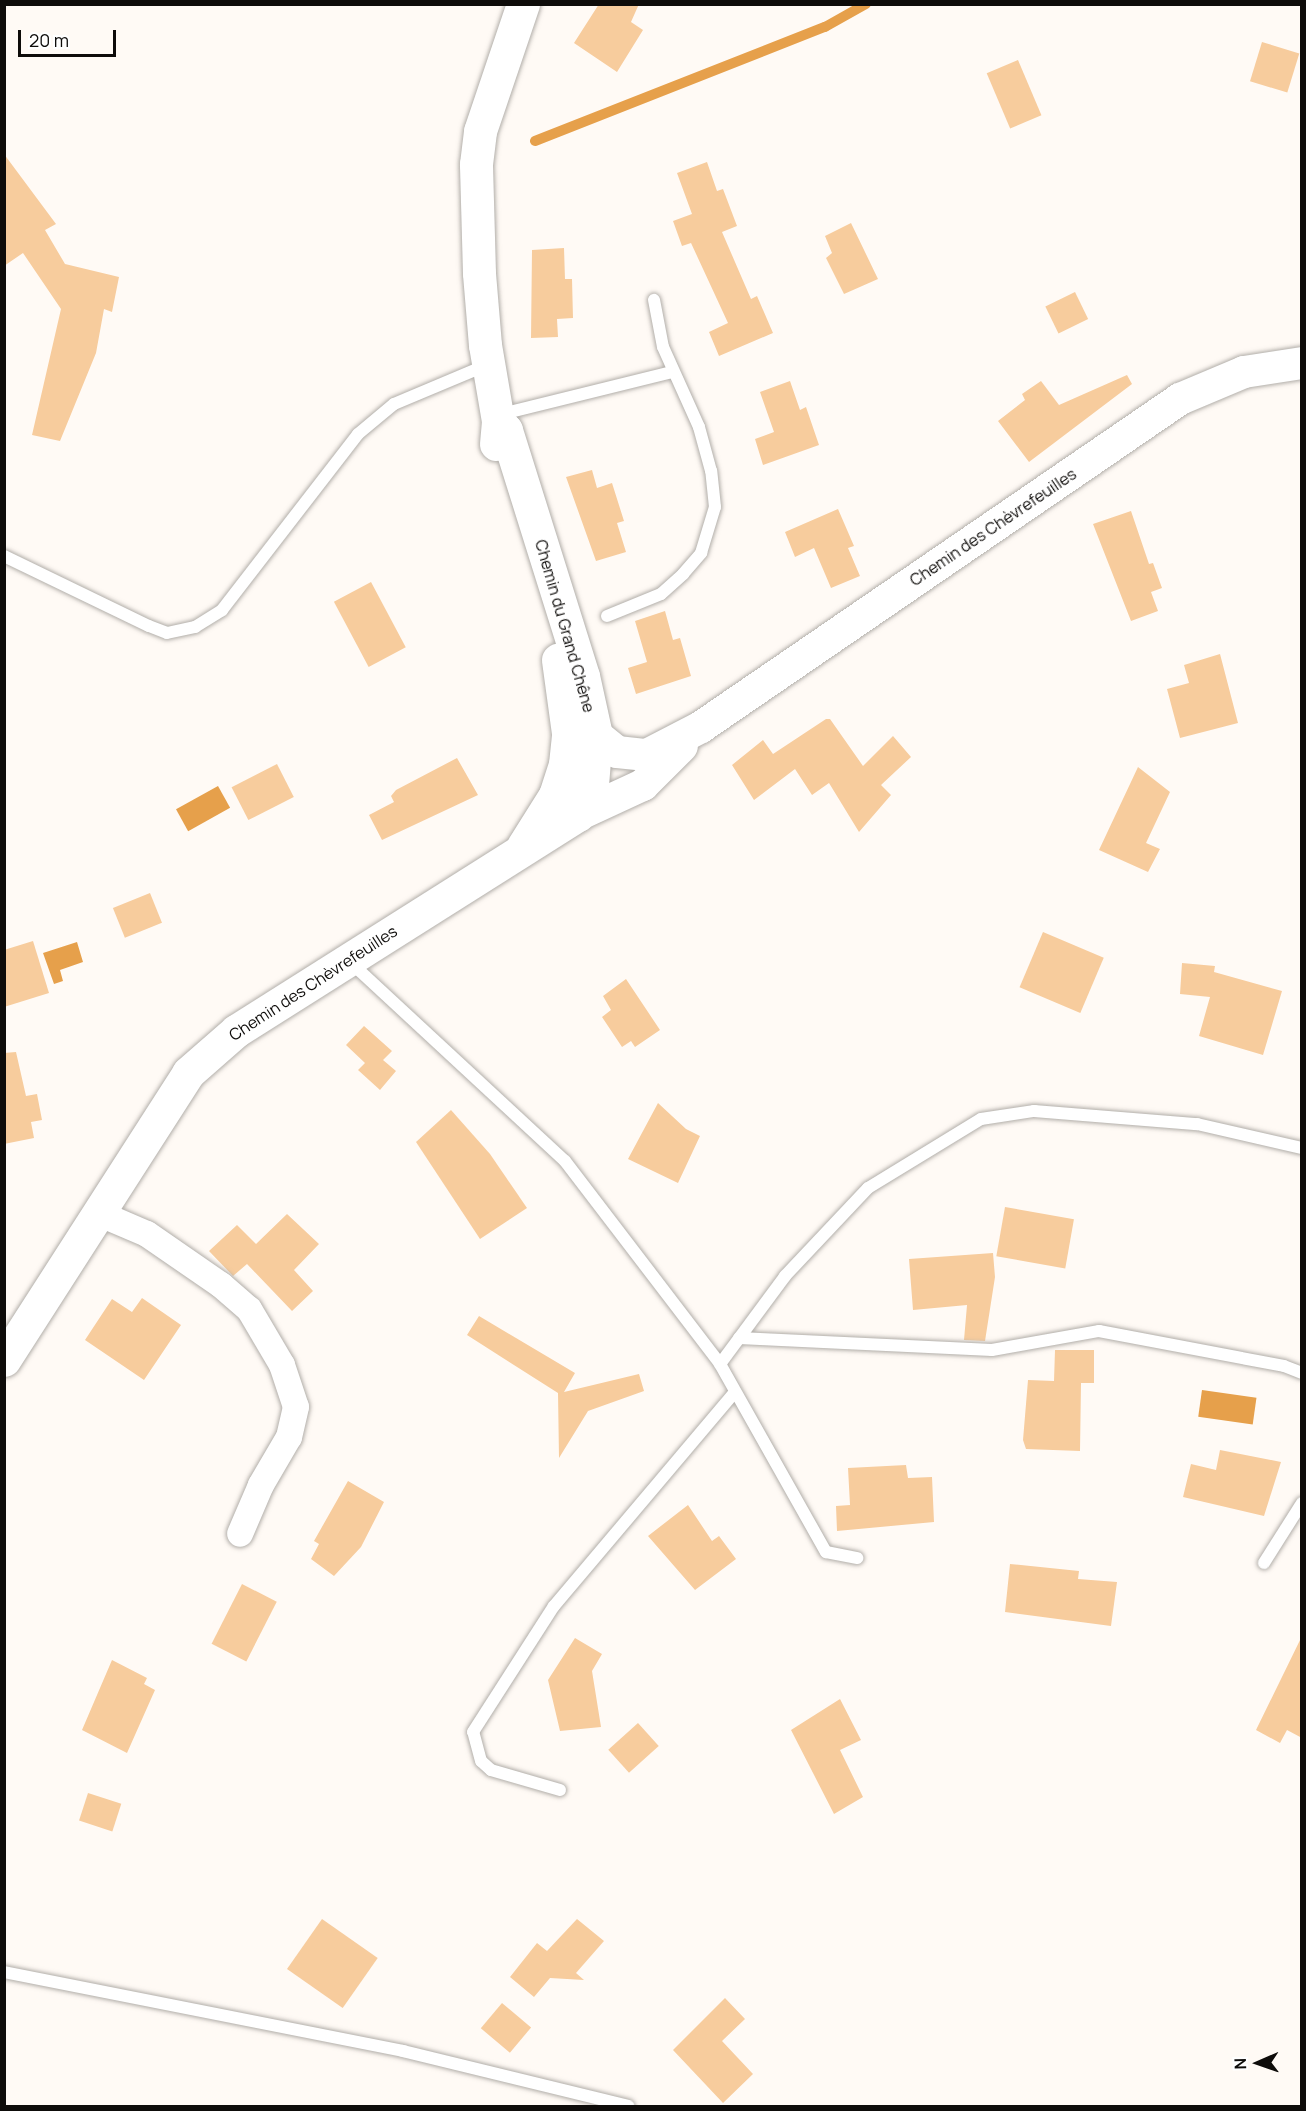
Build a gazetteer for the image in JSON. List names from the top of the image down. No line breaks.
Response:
{"streets":{"main road":["Chemin des Chèvrefeuilles","Chemin du Grand Chêne"]},"crossings":[["Chemin des Chèvrefeuilles","Chemin du Grand Chêne"]],"scale_bar":"20 m","north":"left"}
